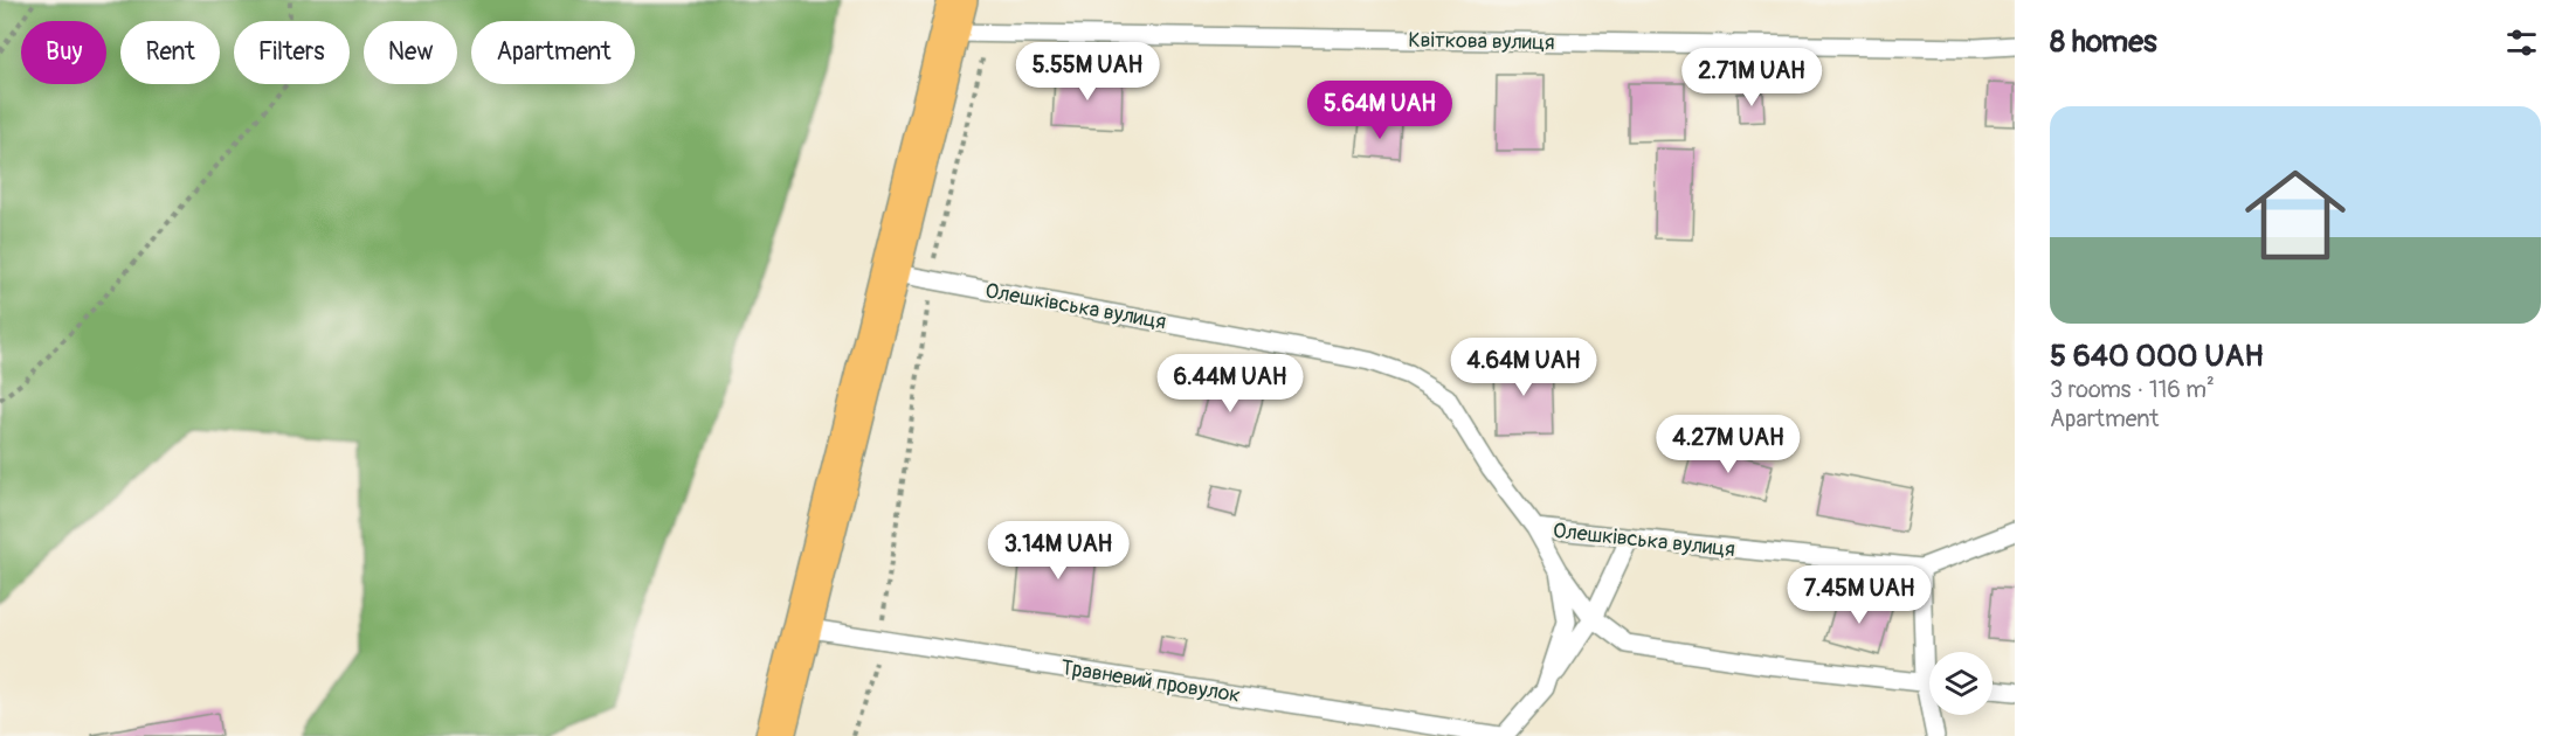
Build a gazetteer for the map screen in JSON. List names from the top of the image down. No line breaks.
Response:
{"streets":{"lane":["Квіткова вулиця","Олешківська вулиця","Травневий провулок"]},"page":{"heading":"8 homes","chip":["Buy","Rent","Filters","New","Apartment"],"price":["5.55M UAH","2.71M UAH","5.64M UAH","4.64M UAH","6.44M UAH","4.27M UAH","3.14M UAH","7.45M UAH"],"list":[{"name":"5 640 000 UAH","note":"3 rooms · 116 m² · Apartment"}]}}
